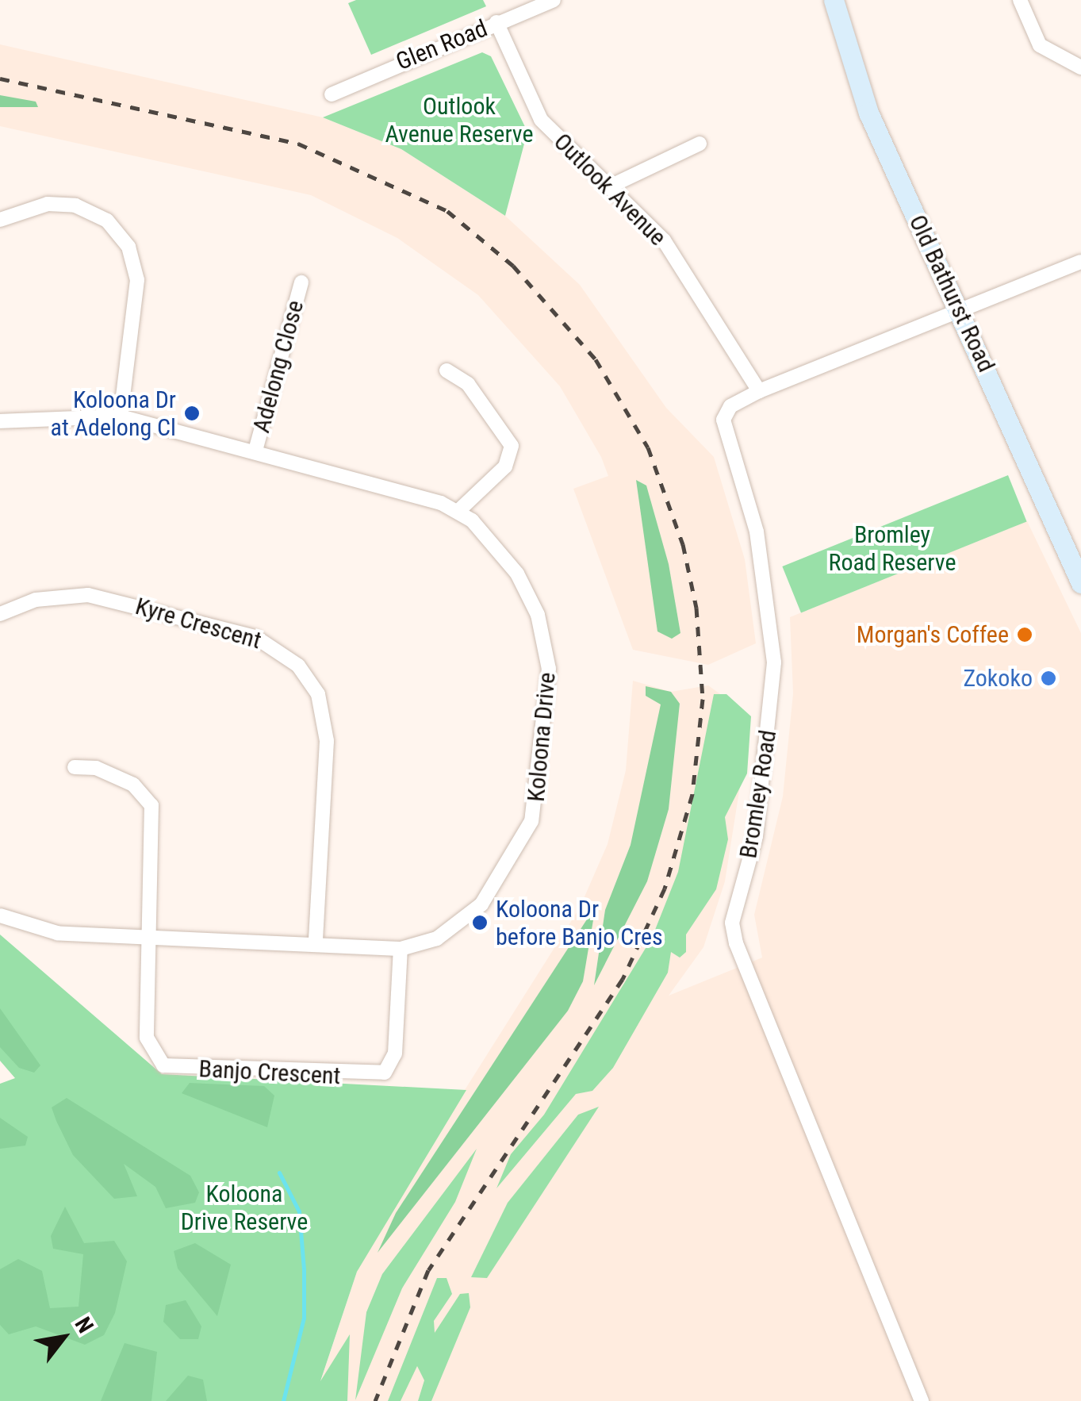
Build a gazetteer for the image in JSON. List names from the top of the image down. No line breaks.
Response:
{"streets":{"main road":["Old Bathurst Road"],"street":["Glen Road","Outlook Avenue","Adelong Close","Kyre Crescent","Koloona Drive","Bromley Road","Banjo Crescent"]},"crossings":[["Glen Road","Outlook Avenue"],["Outlook Avenue","Bromley Road"],["Old Bathurst Road","Bromley Road"],["Adelong Close","Koloona Drive"],["Kyre Crescent","Koloona Drive"],["Koloona Drive","Banjo Crescent"]],"parks":["Outlook Avenue Reserve","Bromley Road Reserve","Koloona Drive Reserve"],"places":["Koloona Dr at Adelong Cl","Morgan's Coffee","Zokoko","Koloona Dr before Banjo Cres"],"north":"top right"}
